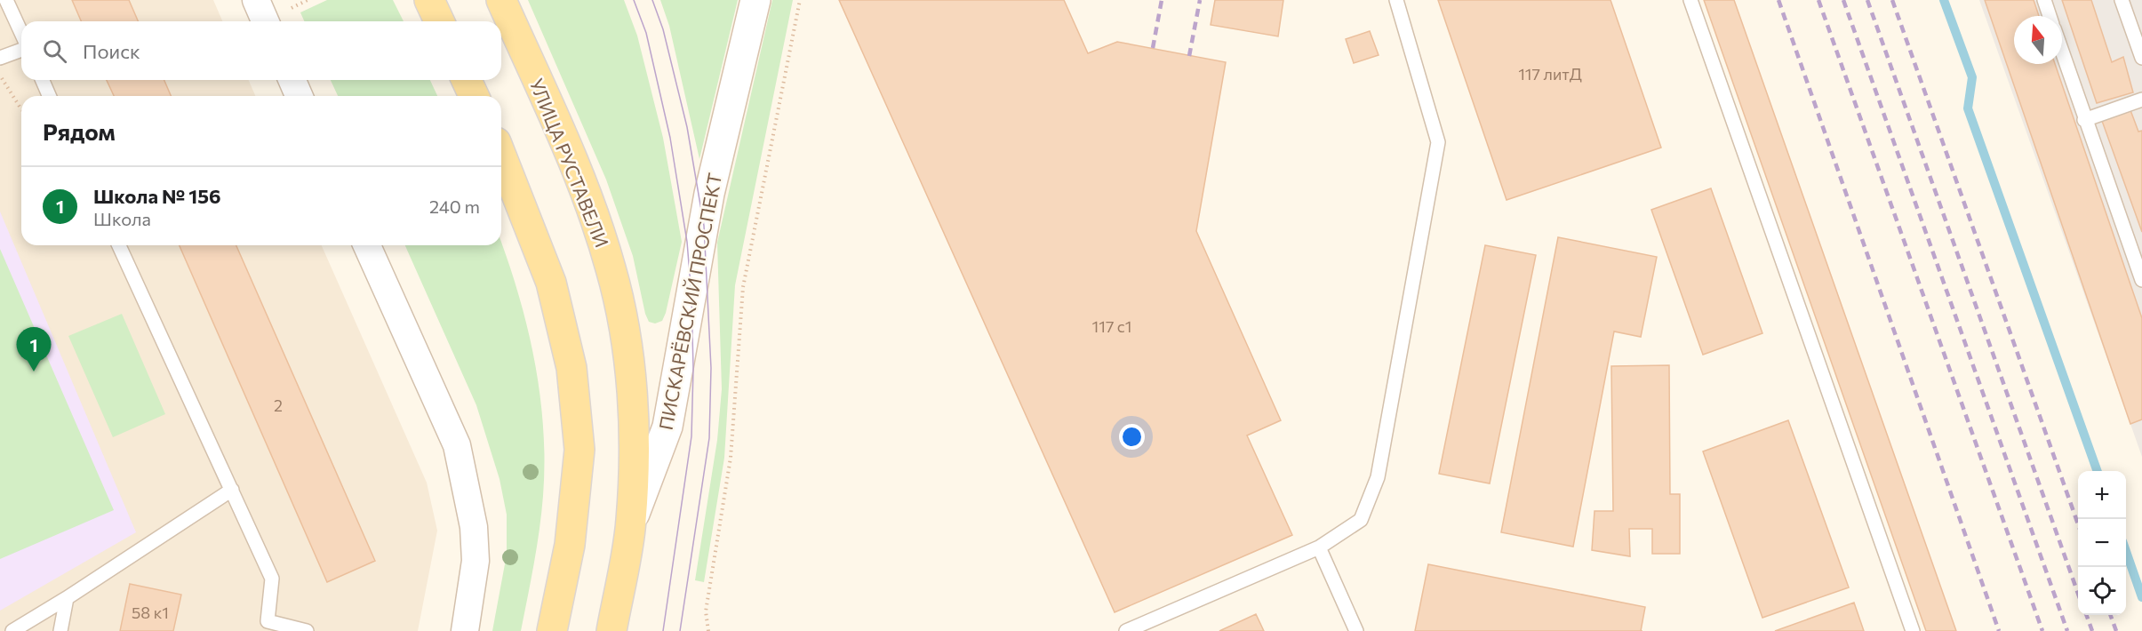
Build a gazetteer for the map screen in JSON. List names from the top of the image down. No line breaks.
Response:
{"streets":{"main road":["УЛИЦА РУСТАВЕЛИ","ПИСКАРЁВСКИЙ ПРОСПЕКТ"]},"crossings":[["УЛИЦА РУСТАВЕЛИ","ПИСКАРЁВСКИЙ ПРОСПЕКТ"]],"house_numbers":["117 литД","117 с1","2","58 к1"],"north":"top","page":{"search":"Поиск","heading":"Рядом","list":[{"mark":"1","name":"Школа № 156","note":"Школа","value":"240 m"}],"pins":"1","map_buttons":["+","−"]}}
